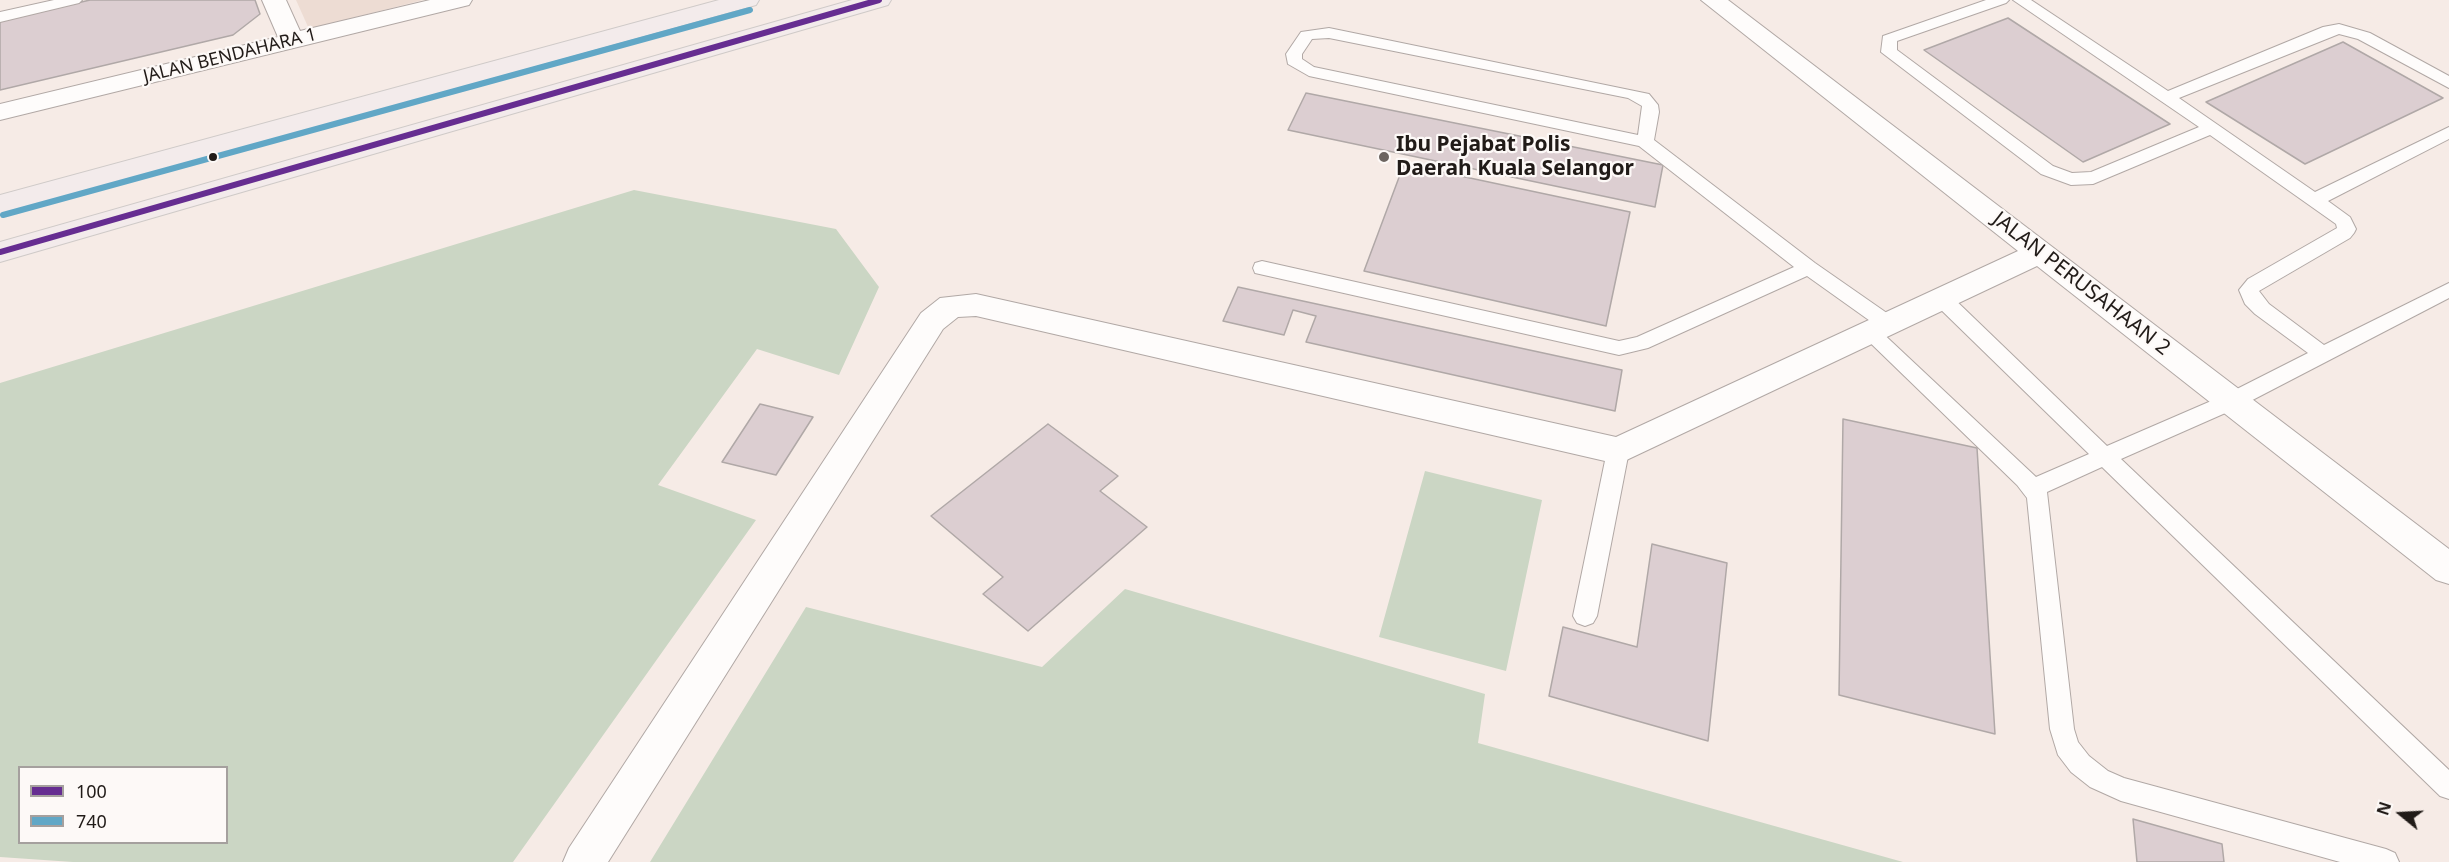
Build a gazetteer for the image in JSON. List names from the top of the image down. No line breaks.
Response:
{"streets":{"street":["JALAN BENDAHARA 1","JALAN PERUSAHAAN 2"]},"places":["Ibu Pejabat Polis Daerah Kuala Selangor"],"lines":["transit line 100","transit line 740"],"legend":["100","740"],"north":"left"}
